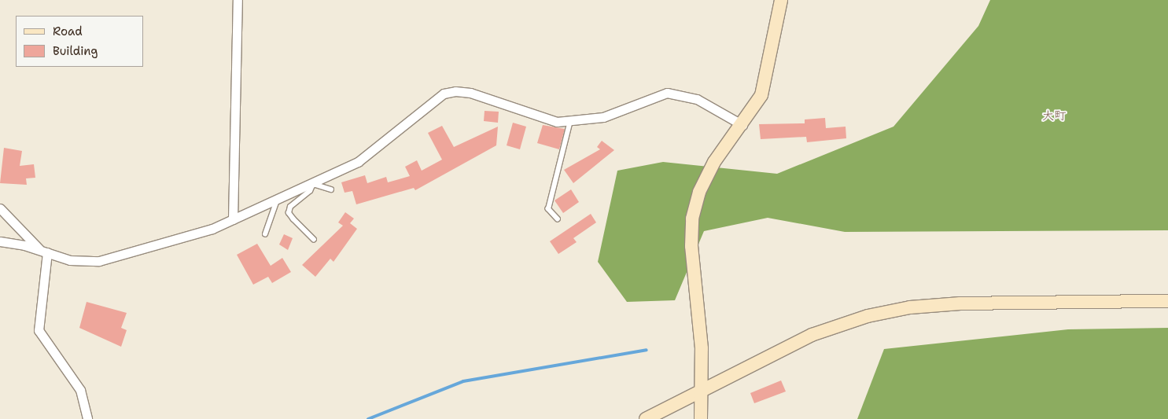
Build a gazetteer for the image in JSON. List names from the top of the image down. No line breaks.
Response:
{"districts":["大町"],"legend":["Road","Building"]}
